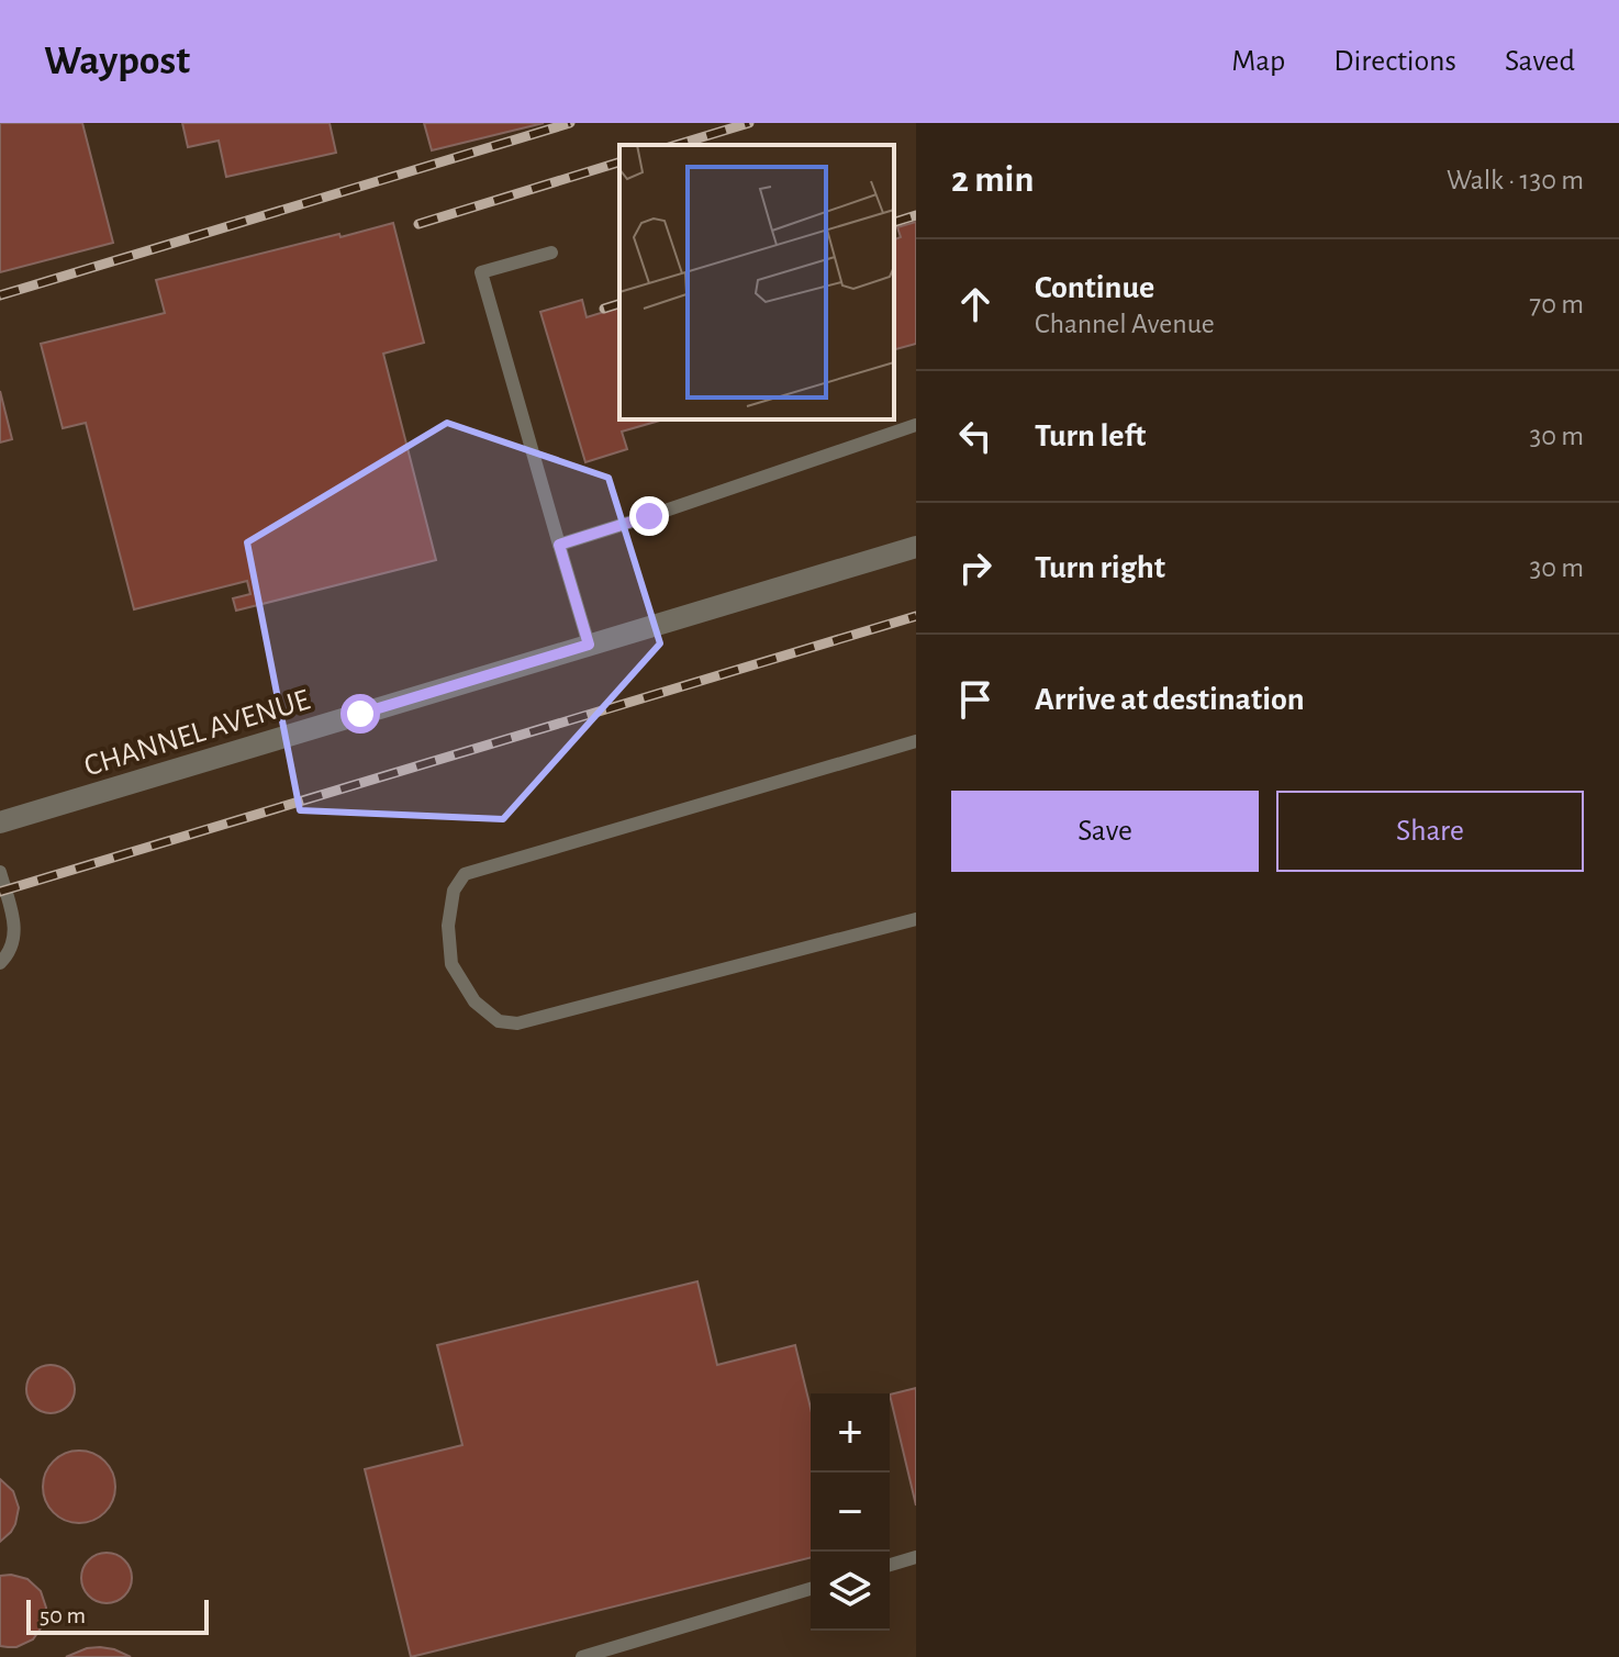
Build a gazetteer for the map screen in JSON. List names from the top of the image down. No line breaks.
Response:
{"streets":{"street":["CHANNEL AVENUE"]},"scale_bar":"50 m","page":{"header":"Waypost","nav":["Map","Directions","Saved"],"heading":["2 min","Walk · 130 m"],"list":[["Continue","Channel Avenue","70 m"],["Turn left","30 m"],["Turn right","30 m"],"Arrive at destination"],"buttons":["Save","Share"],"map_buttons":["+","−"],"scale":"50 m"}}
